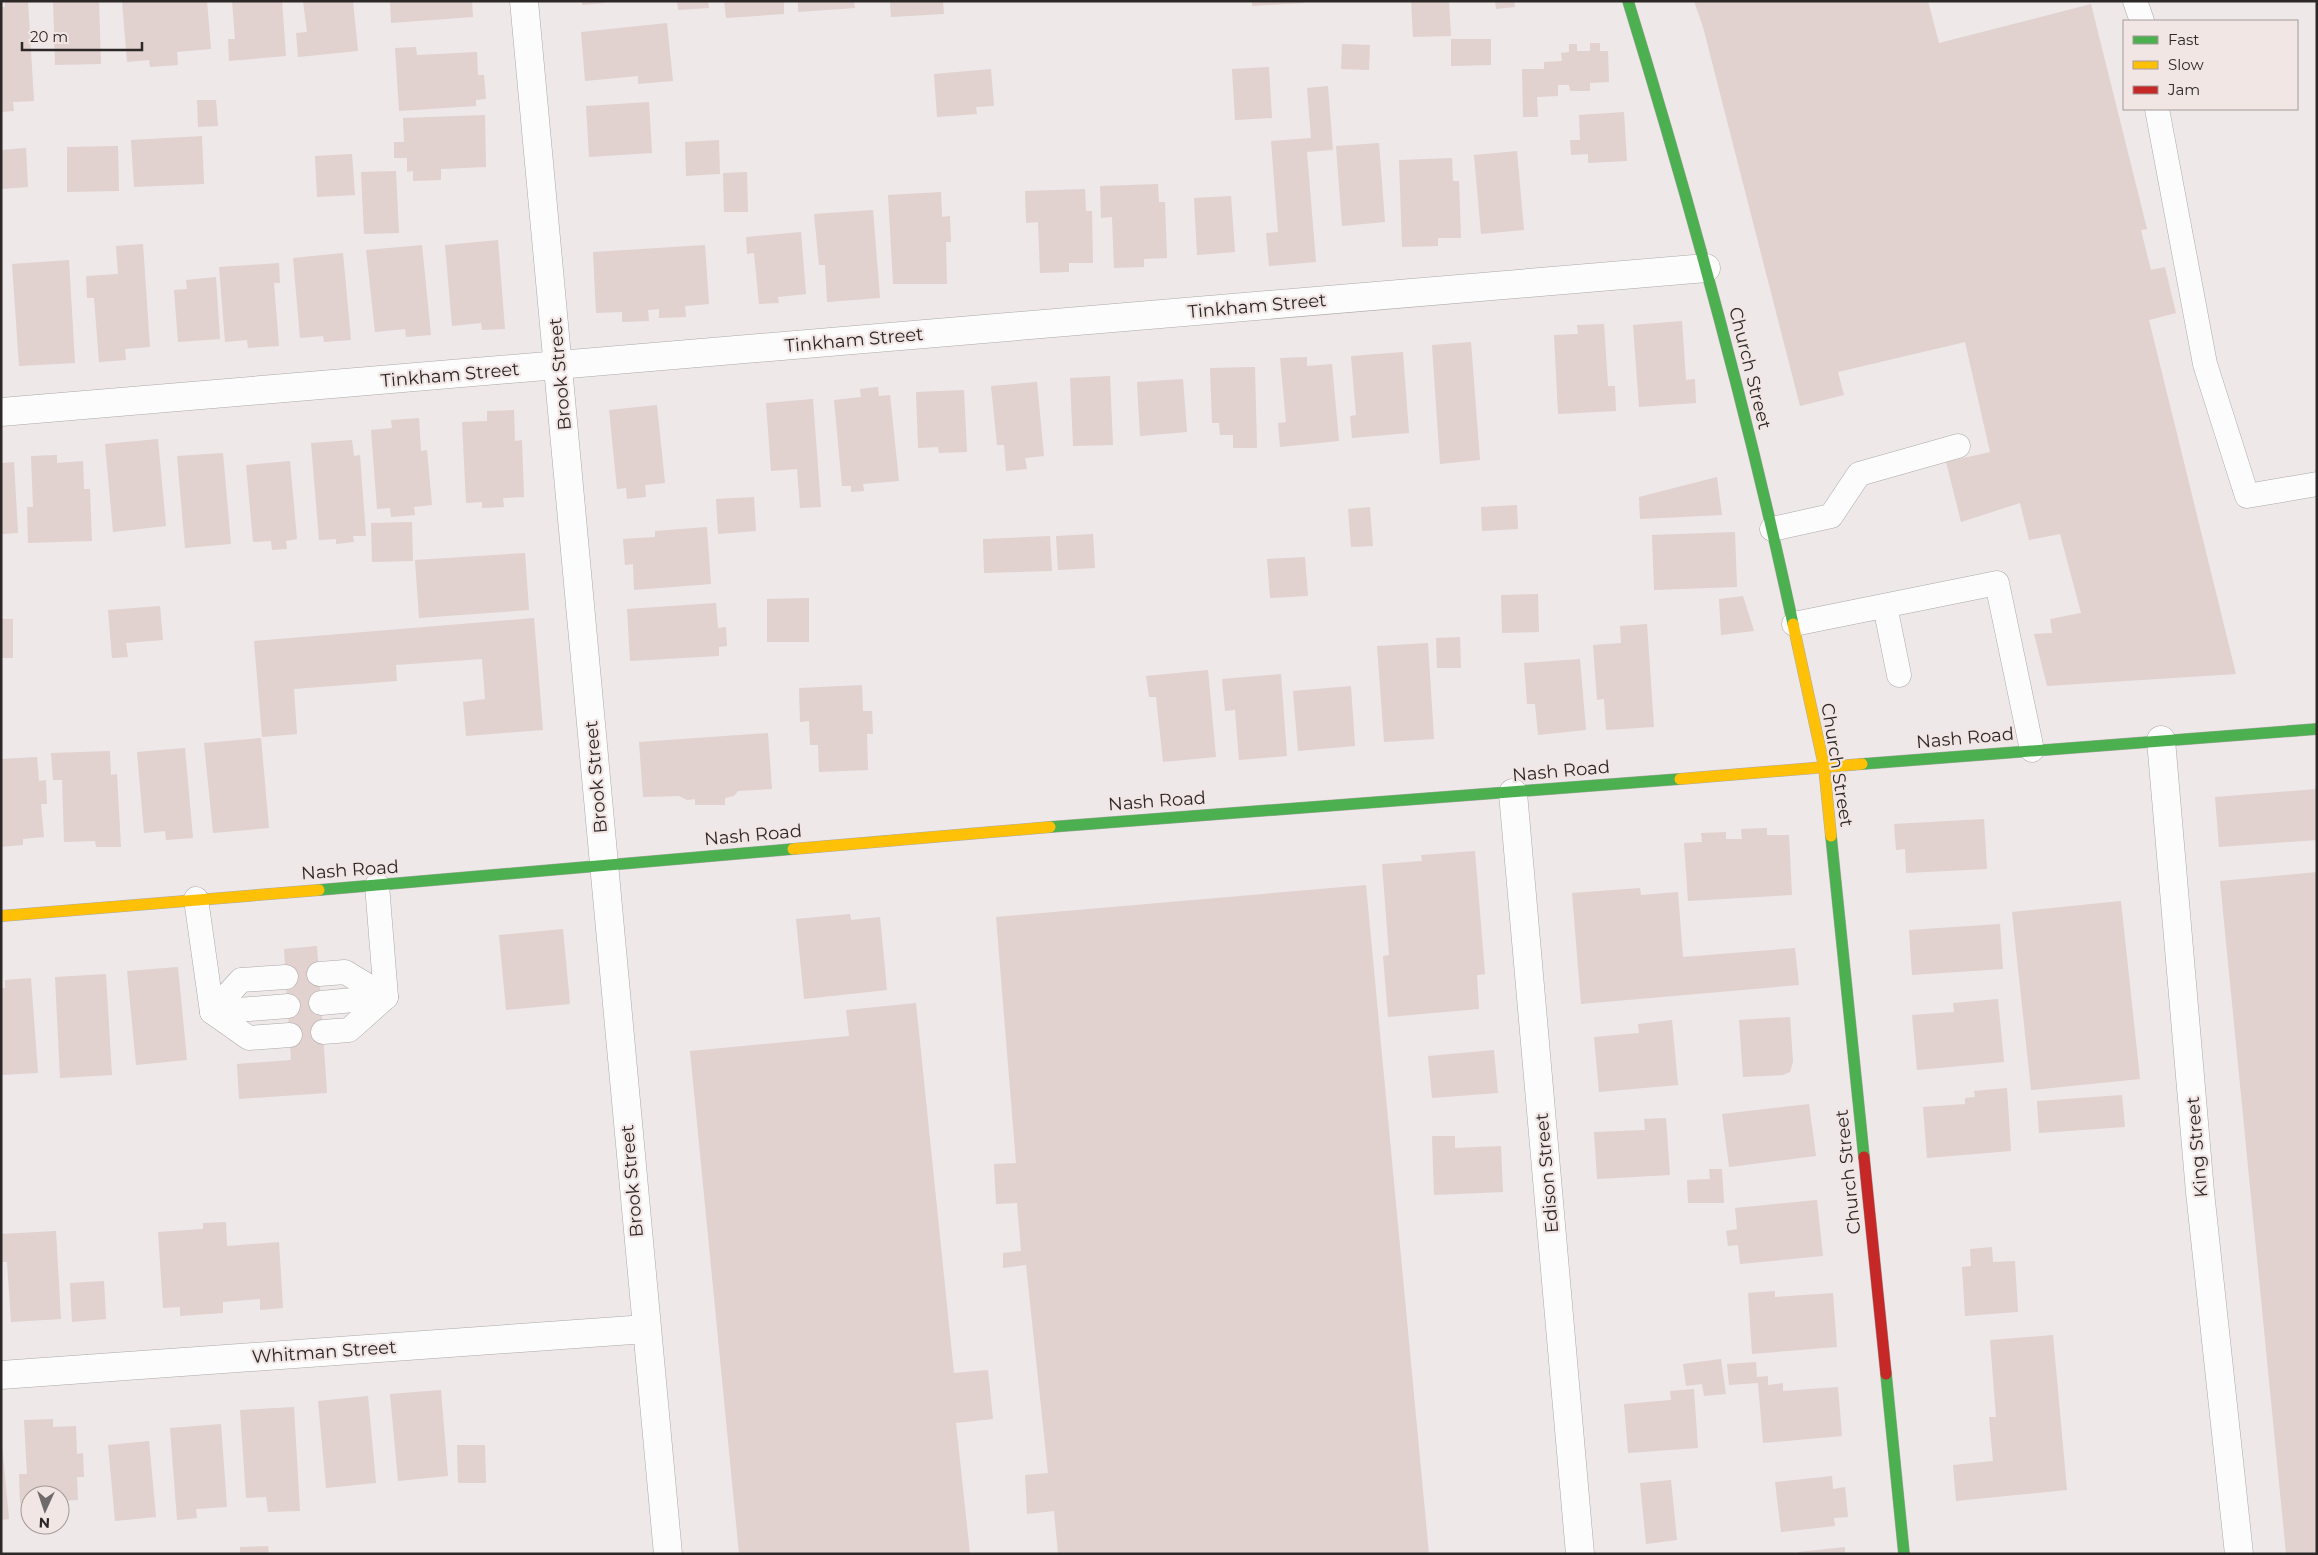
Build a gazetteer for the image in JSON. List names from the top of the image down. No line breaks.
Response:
{"streets":{"main road":["Church Street","Nash Road"],"street":["Tinkham Street","Brook Street","King Street","Edison Street","Whitman Street"]},"crossings":[["Tinkham Street","Church Street"],["Tinkham Street","Brook Street"],["Church Street","Nash Road"],["Brook Street","Nash Road"],["Brook Street","Whitman Street"],["Nash Road","King Street"],["Nash Road","Edison Street"]],"legend":["Fast","Slow","Jam"],"scale_bar":"20 m","north":"bottom"}
